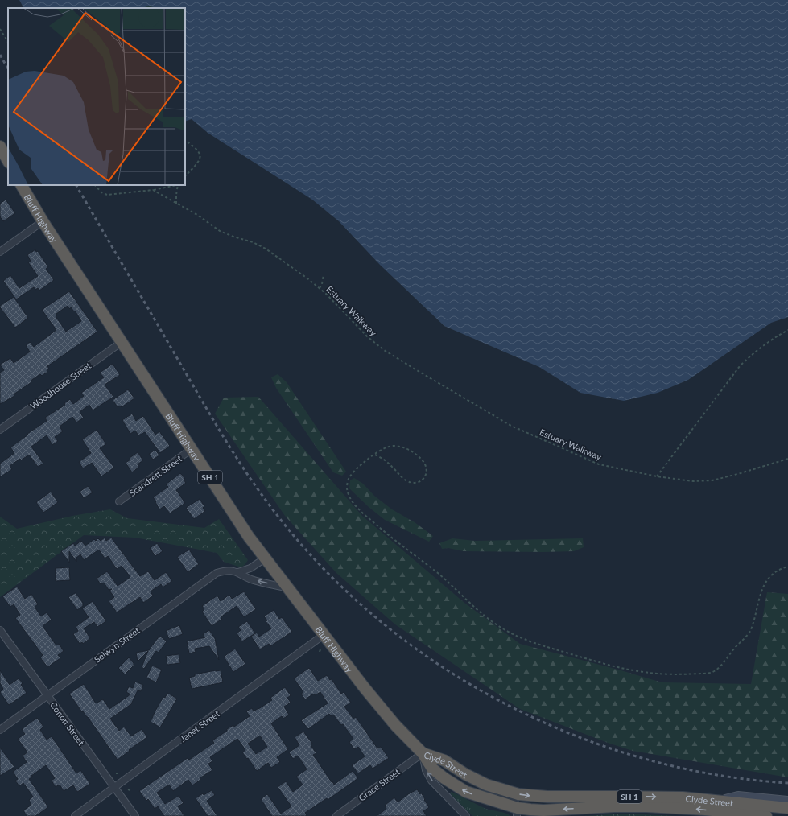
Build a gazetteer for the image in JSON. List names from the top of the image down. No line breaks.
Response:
{"streets":{"highway":["Bluff Highway","SH 1","Clyde Street"],"street":["Woodhouse Street","Scandrett Street","Selwyn Street","Conon Street","Janet Street","Grace Street"],"path":["Estuary Walkway"]},"crossings":[["Bluff Highway","Woodhouse Street"],["Bluff Highway","Scandrett Street"],["Bluff Highway","Selwyn Street"],["Bluff Highway","Janet Street"],["Bluff Highway","Clyde Street"],["Bluff Highway","Grace Street"],["Selwyn Street","Conon Street"],["Conon Street","Janet Street"],["Clyde Street","Grace Street"]]}
